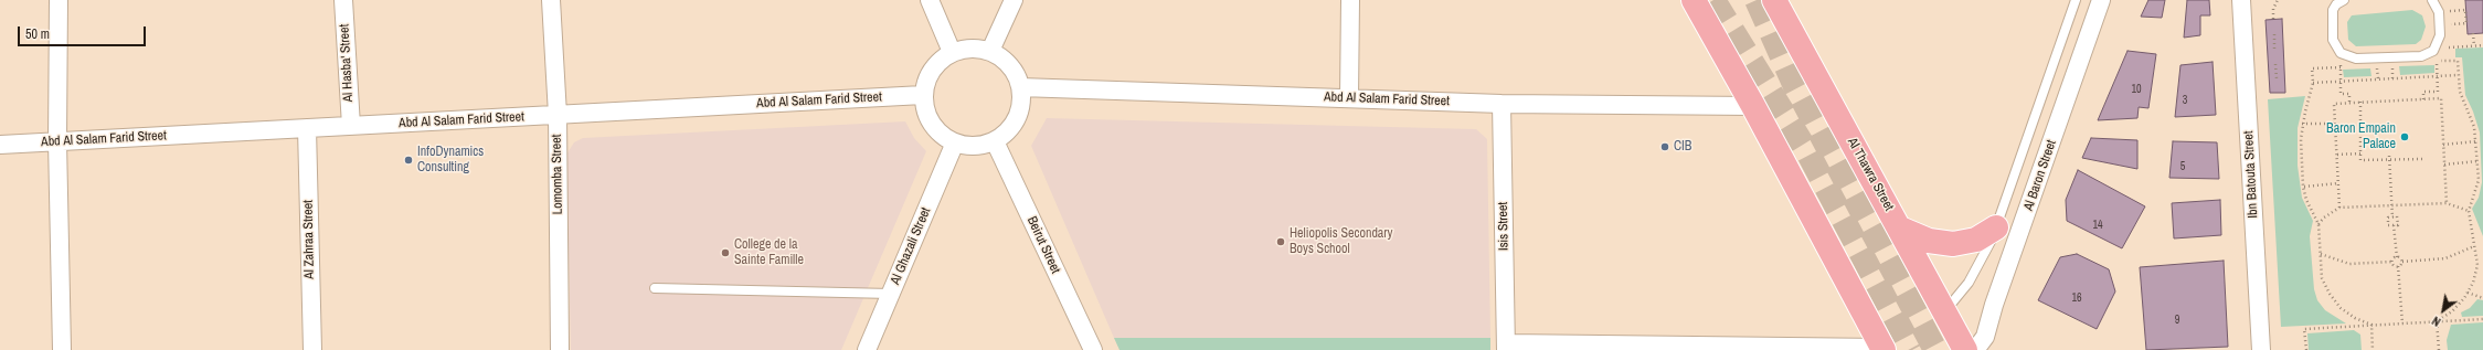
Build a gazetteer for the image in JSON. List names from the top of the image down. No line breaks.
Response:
{"streets":{"highway":["Al Thawra Street"],"street":["Al Hasba' Street","Abd Al Salam Farid Street","Lomomba Street","Ibn Batouta Street","Al Baron Street","Isis Street","Al Zahraa Street","Beirut Street","Al Ghazali Street"]},"crossings":[["Al Hasba' Street","Abd Al Salam Farid Street"],["Abd Al Salam Farid Street","Lomomba Street"],["Abd Al Salam Farid Street","Isis Street"],["Abd Al Salam Farid Street","Al Zahraa Street"],["Abd Al Salam Farid Street","Beirut Street"],["Abd Al Salam Farid Street","Al Ghazali Street"],["Al Thawra Street","Al Baron Street"],["Beirut Street","Al Ghazali Street"]],"places":["Baron Empain Palace","CIB","InfoDynamics Consulting","Heliopolis Secondary Boys School","College de la Sainte Famille"],"house_numbers":["10","3","5","14","16","9"],"scale_bar":"50 m","north":"bottom left"}
